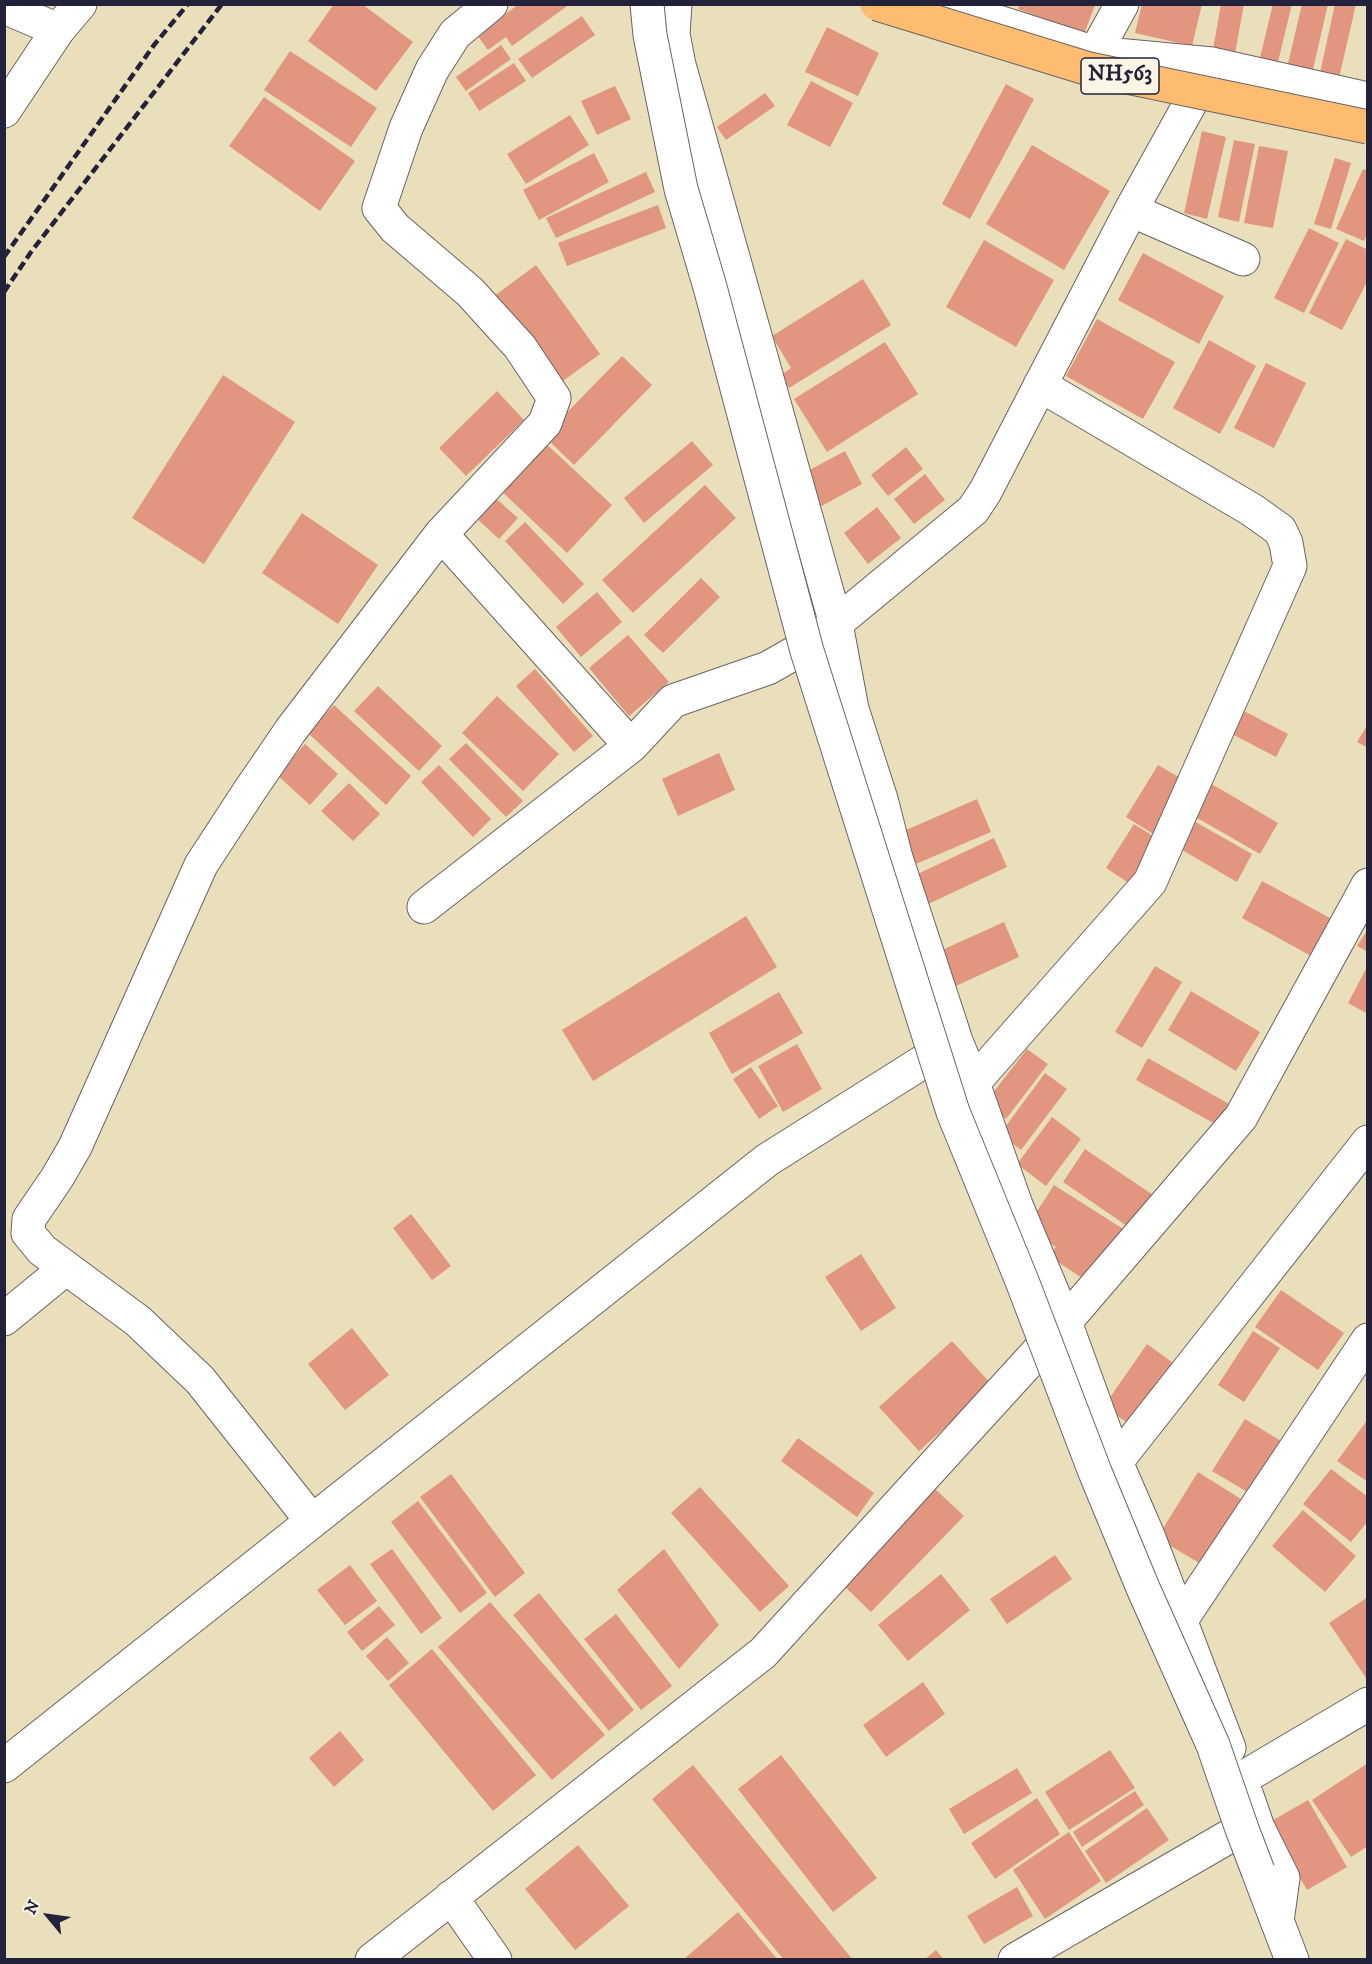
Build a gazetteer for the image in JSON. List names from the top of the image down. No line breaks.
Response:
{"streets":{"highway":["NH563"]},"north":"top left"}
